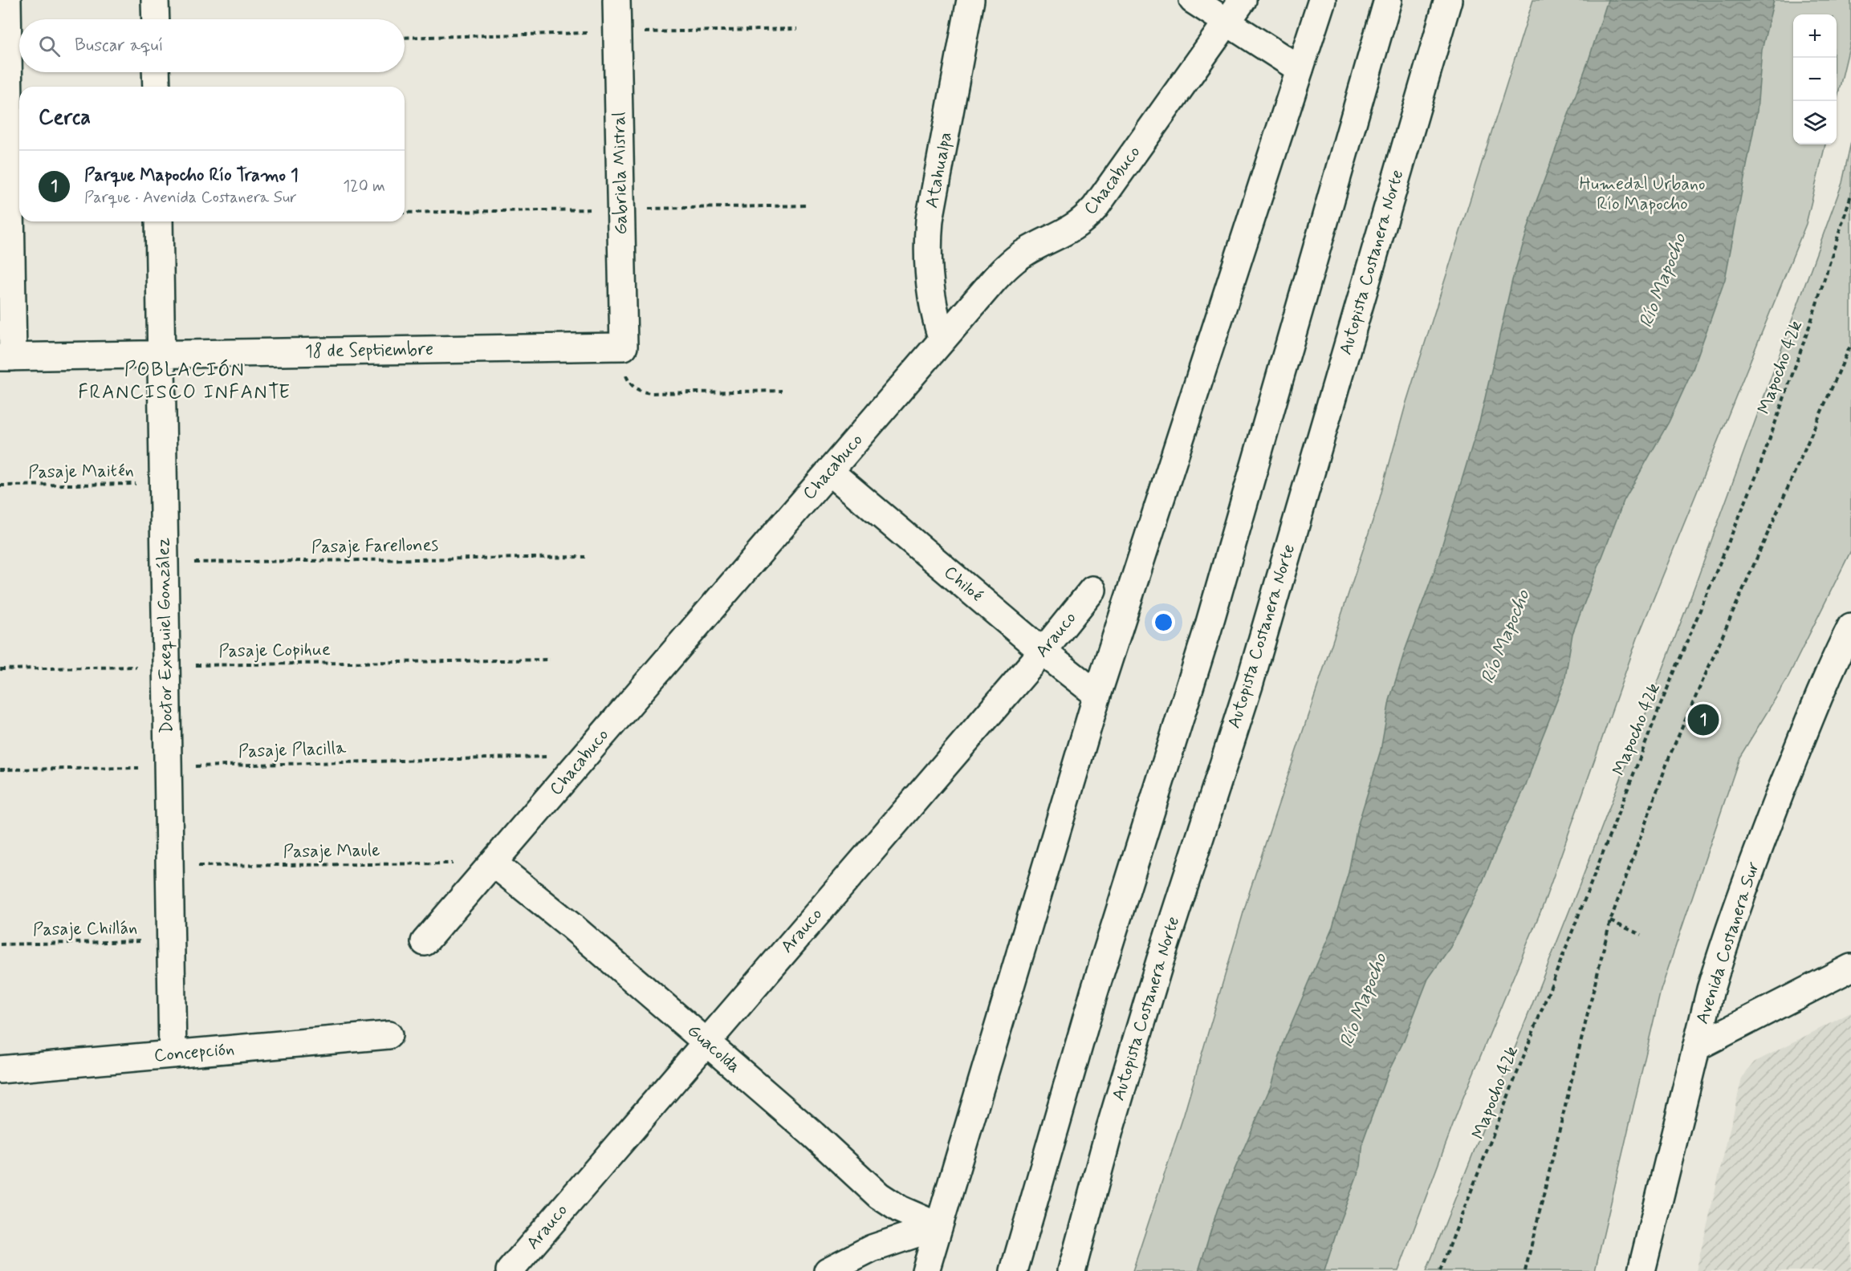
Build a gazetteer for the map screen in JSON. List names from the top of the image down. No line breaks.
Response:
{"streets":{"main road":["Atahualpa","Gabriela Mistral","Chacabuco","Autopista Costanera Norte","18 de Septiembre","Chiloé","Arauco","Doctor Exequiel González","Avenida Costanera Sur","Guacolda","Concepción"],"path":["Mapocho 42k","Pasaje Maitén","Pasaje Farellones","Pasaje Copihue","Pasaje Placilla","Pasaje Maule","Pasaje Chillán"]},"crossings":[["Atahualpa","Chacabuco"],["Gabriela Mistral","18 de Septiembre"],["Chacabuco","Chiloé"],["Chacabuco","Pasaje Placilla"],["Chacabuco","Pasaje Maule"],["Chacabuco","Guacolda"],["18 de Septiembre","Doctor Exequiel González"],["Pasaje Maitén","Doctor Exequiel González"],["Pasaje Farellones","Doctor Exequiel González"],["Chiloé","Arauco"],["Arauco","Guacolda"],["Doctor Exequiel González","Pasaje Copihue"],["Doctor Exequiel González","Pasaje Placilla"],["Doctor Exequiel González","Pasaje Maule"],["Doctor Exequiel González","Pasaje Chillán"],["Doctor Exequiel González","Concepción"],["Pasaje Maule","Guacolda"]],"districts":["POBLACIÓN FRANCISCO INFANTE"],"water":["Río Mapocho"],"parks":["Humedal Urbano Río Mapocho"],"page":{"map_buttons":["+","−"],"search":"Buscar aquí","heading":"Cerca","list":[{"mark":"1","name":"Parque Mapocho Río Tramo 1","note":"Parque · Avenida Costanera Sur","value":"120 m"}],"pins":"1"}}
